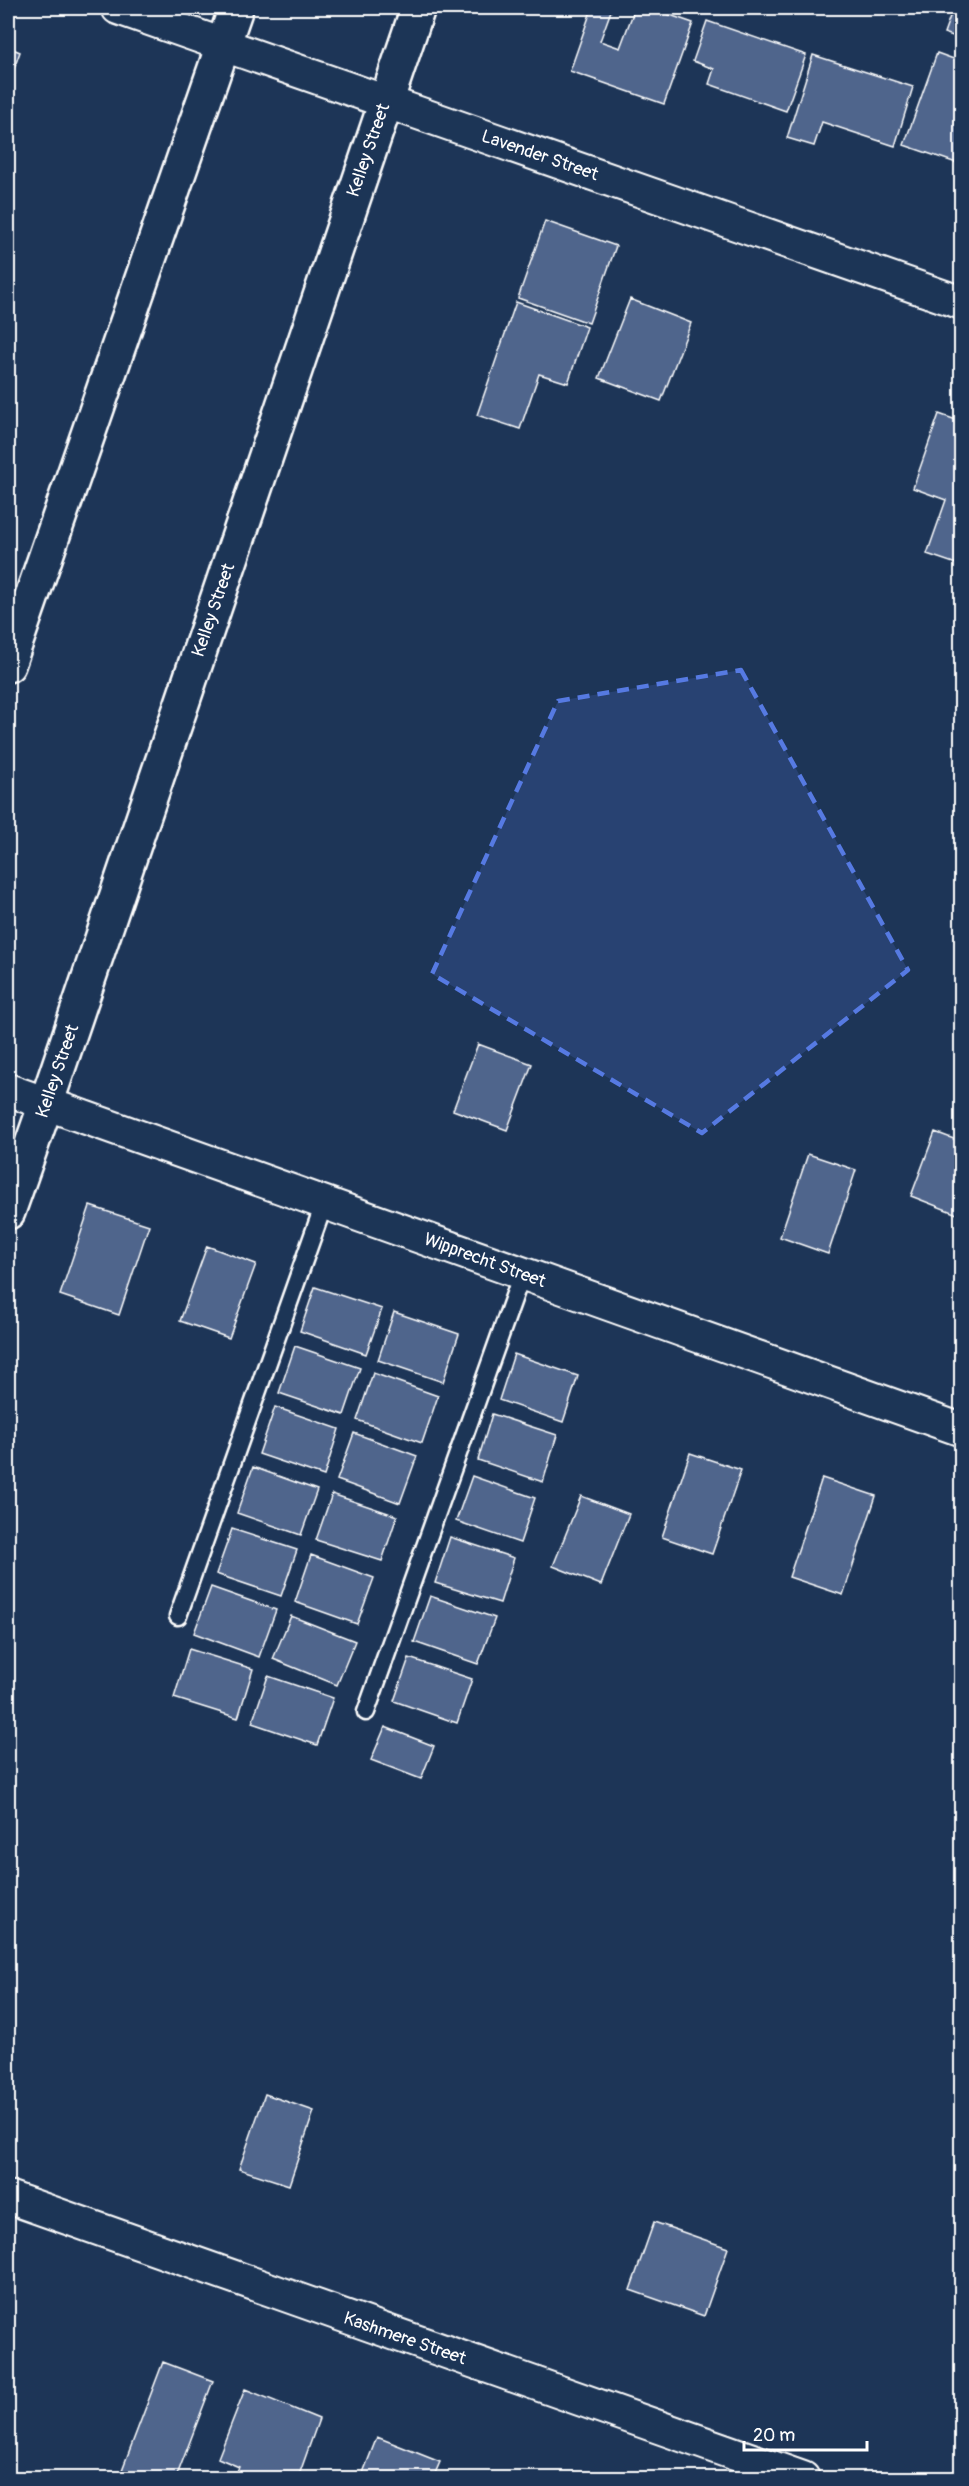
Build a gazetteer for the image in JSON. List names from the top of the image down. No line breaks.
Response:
{"streets":{"main road":["Kelley Street"],"street":["Lavender Street","Wipprecht Street","Kashmere Street"]},"crossings":[["Kelley Street","Lavender Street"],["Kelley Street","Wipprecht Street"]],"scale_bar":"20 m"}
